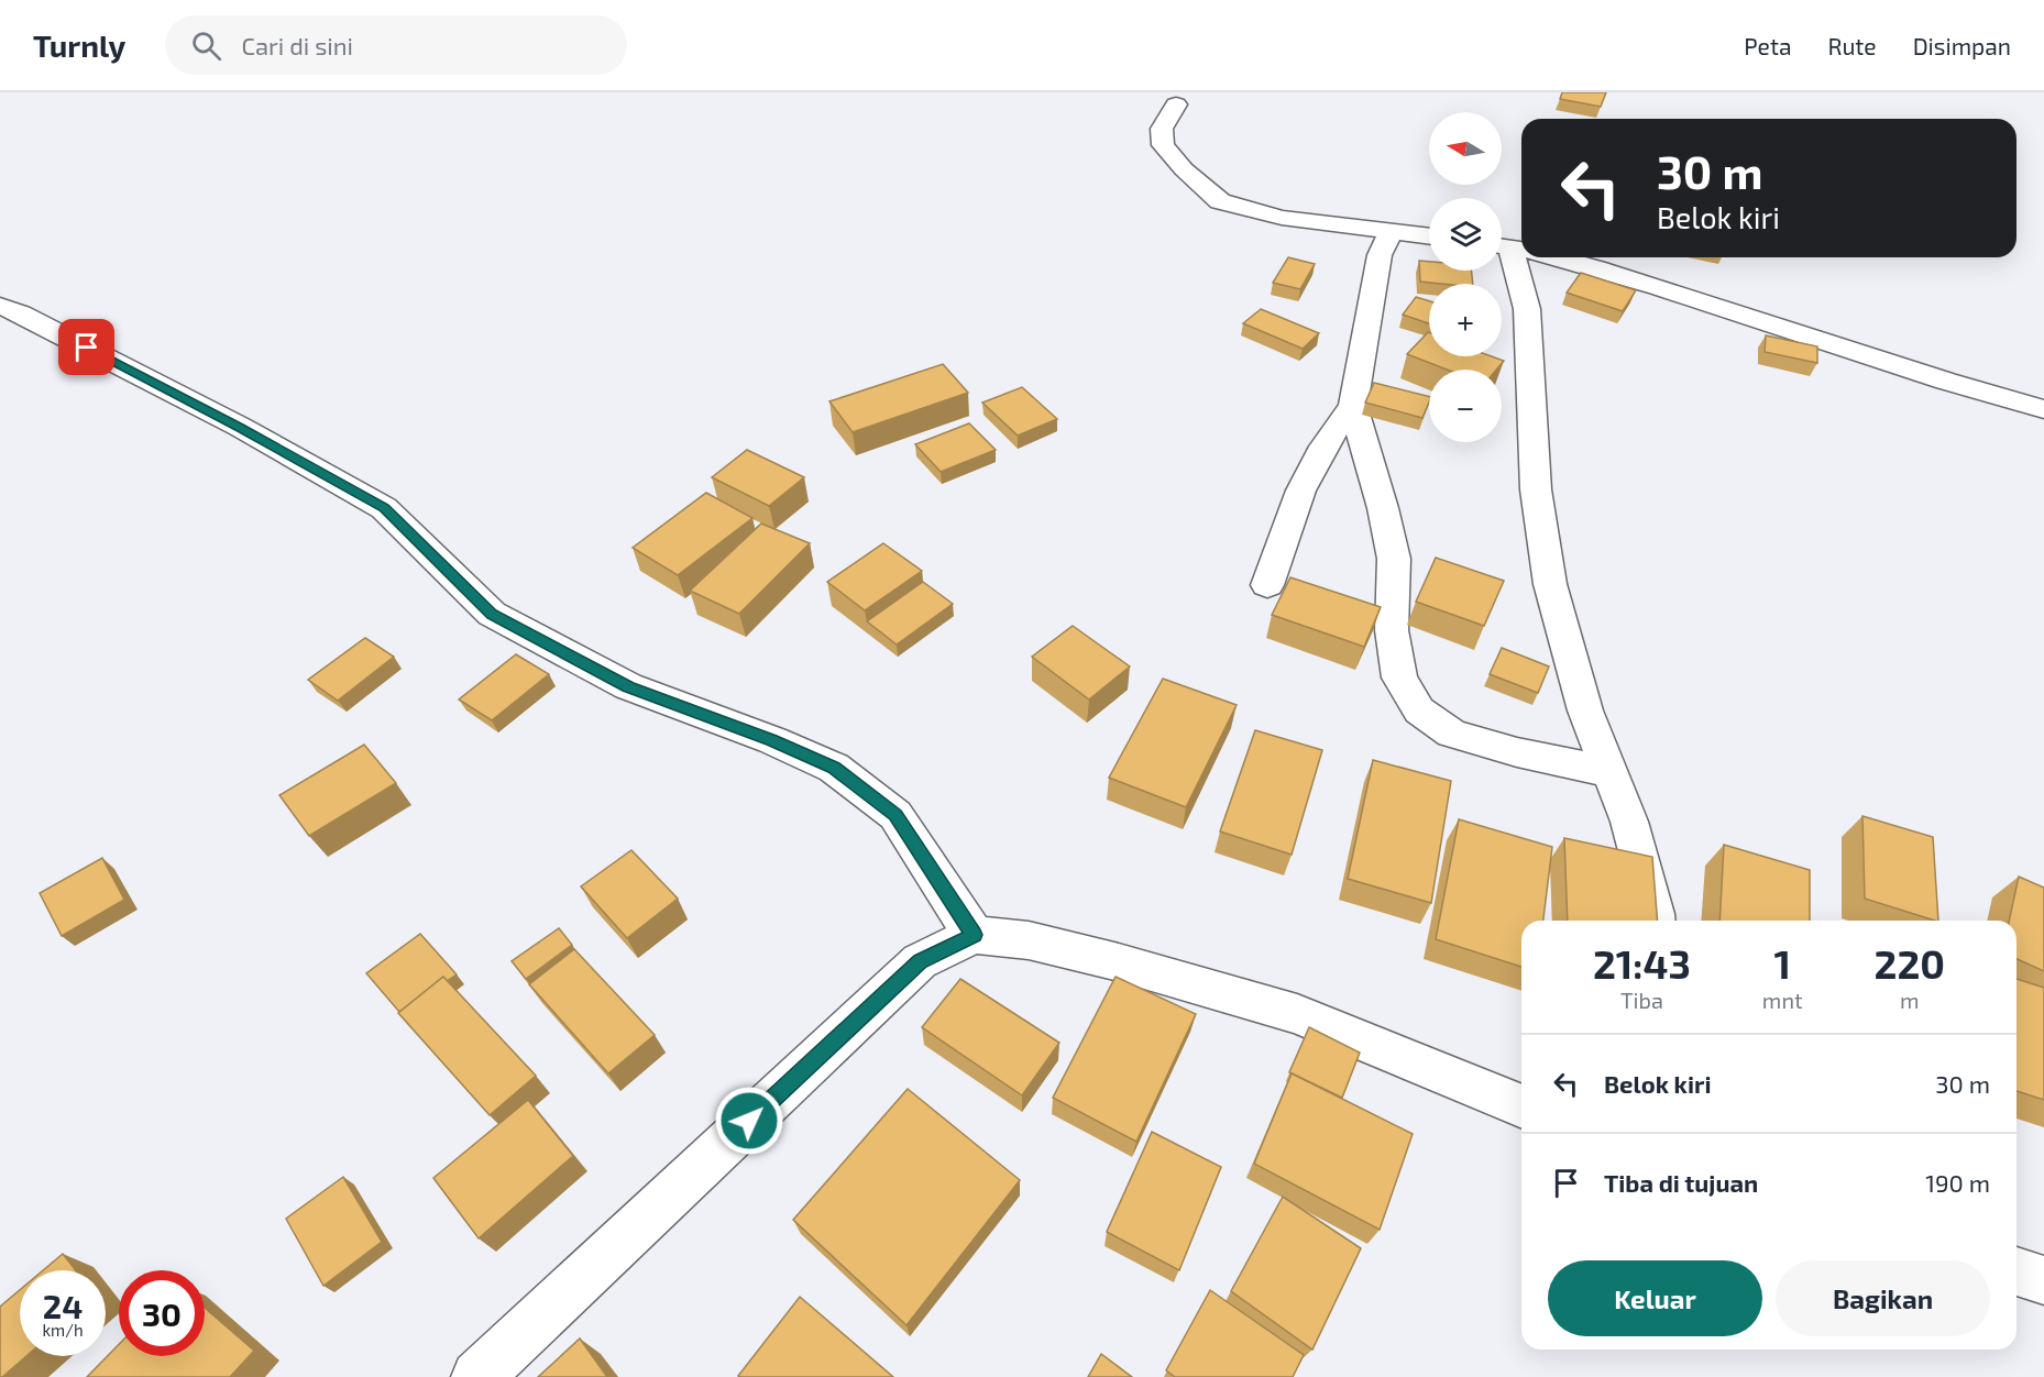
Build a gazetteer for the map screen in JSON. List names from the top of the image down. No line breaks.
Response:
{"north":"left","page":{"header":"Turnly","search":"Cari di sini","nav":["Peta","Rute","Disimpan"],"map_buttons":["+","−"],"turn":["30 m","Belok kiri"],"eta":["21:43","Tiba","1","mnt","220","m"],"list":[{"name":"Belok kiri","value":"30 m"},{"name":"Tiba di tujuan","value":"190 m"}],"buttons":["Keluar","Bagikan"],"speed":"24 km/h","limit":"30"}}
